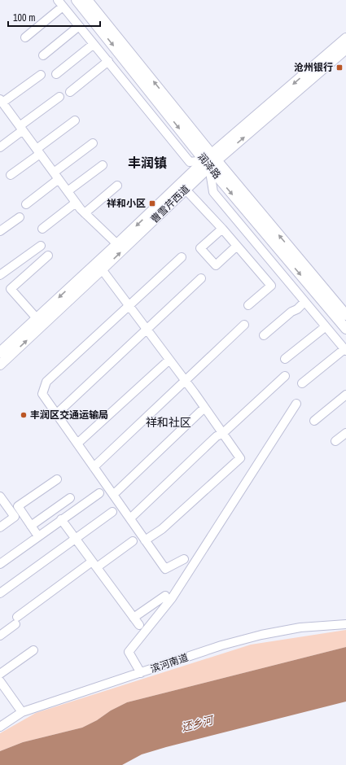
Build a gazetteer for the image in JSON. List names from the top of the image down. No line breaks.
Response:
{"streets":{"main road":["润泽路","曹雪芹西道"],"street":["滨河南道"]},"crossings":[["润泽路","曹雪芹西道"]],"districts":["丰润镇","祥和社区"],"water":["还乡河"],"places":{"transit":["沧州银行","祥和小区"],"other":["丰润区交通运输局"]},"scale_bar":"100 m"}
